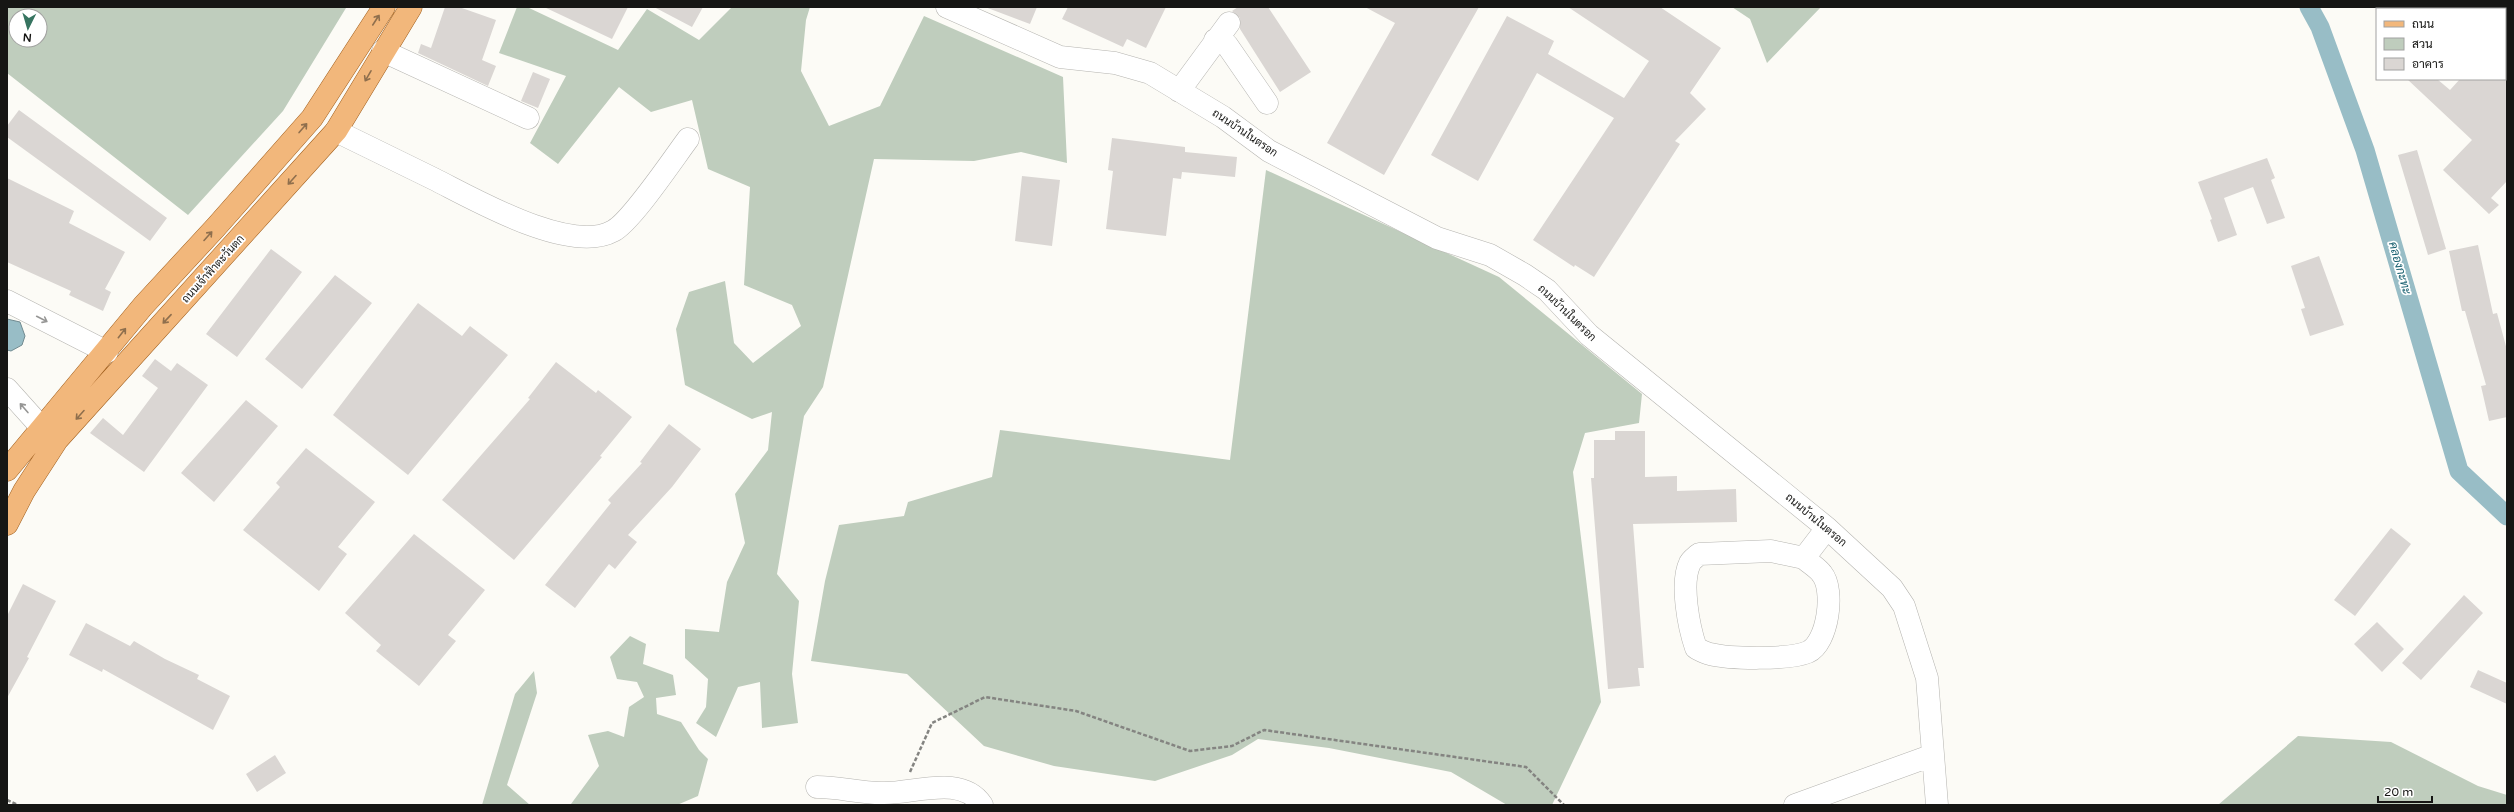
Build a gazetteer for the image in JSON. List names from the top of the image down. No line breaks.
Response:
{"streets":{"main road":["ถนนเจ้าฟ้าตะวันตก"],"street":["ถนนบ้านในตรอก"]},"water":["คลองกะทะ"],"legend":["ถนน","สวน","อาคาร"],"scale_bar":"20 m","north":"bottom"}
